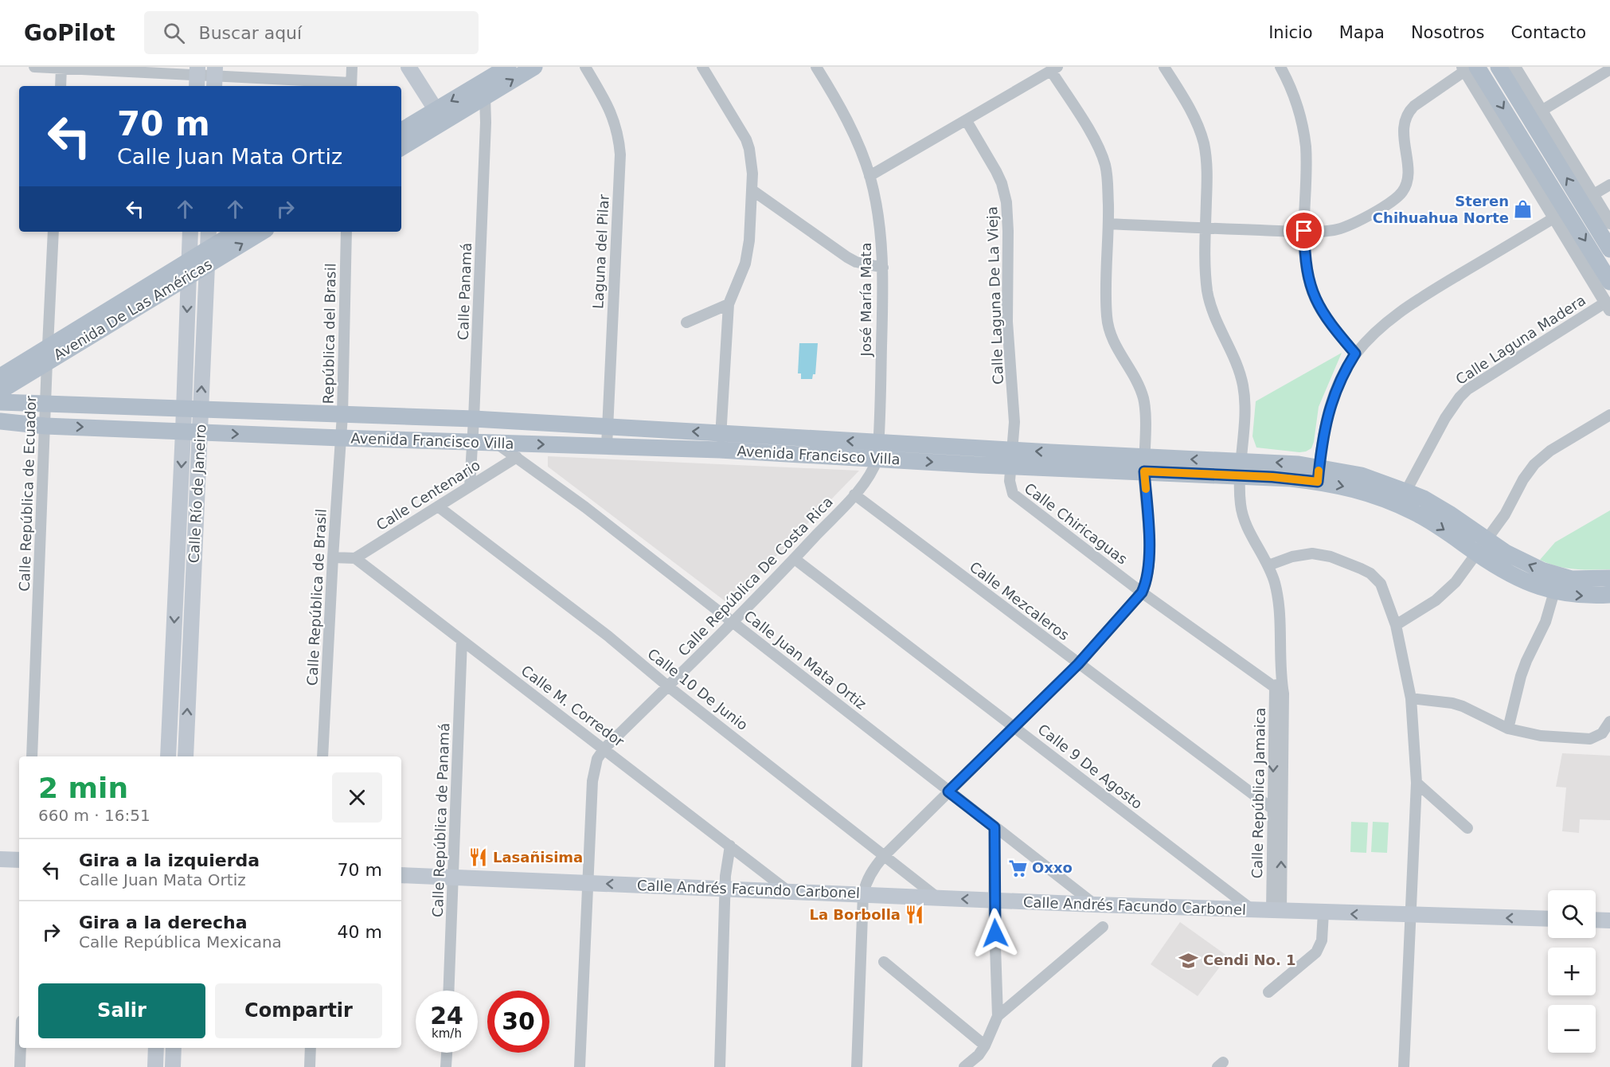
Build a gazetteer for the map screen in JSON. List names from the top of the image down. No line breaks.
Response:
{"streets":{"main road":["Avenida De Las Américas","Avenida Francisco Villa","Calle Río de Janeiro","Calle Andrés Facundo Carbonel"],"street":["Laguna del Pilar","Calle Panamá","Calle Laguna De La Vieja","José María Mata","República del Brasil","Calle Laguna Madera","Calle República de Ecuador","Calle Centenario","Calle Chiricaguas","Calle República De Costa Rica","Calle República de Brasil","Calle Mezcaleros","Calle Juan Mata Ortiz","Calle 10 De Junio","Calle M. Corredor","Calle 9 De Agosto","Calle República Jamaica","Calle República de Panamá"]},"crossings":[["Laguna del Pilar","Avenida Francisco Villa"],["Calle Panamá","Avenida Francisco Villa"],["Calle Panamá","Calle Centenario"],["Calle Laguna De La Vieja","Avenida Francisco Villa"],["Calle Laguna De La Vieja","Calle Chiricaguas"],["José María Mata","Avenida Francisco Villa"],["José María Mata","Calle República De Costa Rica"],["Avenida De Las Américas","Calle República de Ecuador"],["Avenida De Las Américas","Calle Río de Janeiro"],["República del Brasil","Avenida Francisco Villa"],["República del Brasil","Calle República de Brasil"],["Calle Laguna Madera","Avenida Francisco Villa"],["Avenida Francisco Villa","Calle República de Ecuador"],["Avenida Francisco Villa","Calle Río de Janeiro"],["Avenida Francisco Villa","Calle Chiricaguas"],["Avenida Francisco Villa","Calle República De Costa Rica"],["Avenida Francisco Villa","Calle República de Brasil"],["Avenida Francisco Villa","Calle Juan Mata Ortiz"],["Avenida Francisco Villa","Calle República Jamaica"],["Calle Centenario","Calle Juan Mata Ortiz"],["Calle Centenario","Calle 10 De Junio"],["Calle Centenario","Calle M. Corredor"],["Calle Chiricaguas","Calle República Jamaica"],["Calle República De Costa Rica","Calle Mezcaleros"],["Calle República De Costa Rica","Calle Juan Mata Ortiz"],["Calle República De Costa Rica","Calle 10 De Junio"],["Calle República De Costa Rica","Calle M. Corredor"],["Calle República De Costa Rica","Calle 9 De Agosto"],["Calle Mezcaleros","Calle República Jamaica"],["Calle Juan Mata Ortiz","Calle Andrés Facundo Carbonel"],["Calle 10 De Junio","Calle Andrés Facundo Carbonel"],["Calle M. Corredor","Calle República de Panamá"],["Calle M. Corredor","Calle Andrés Facundo Carbonel"],["Calle 9 De Agosto","Calle Andrés Facundo Carbonel"],["Calle República Jamaica","Calle Andrés Facundo Carbonel"],["Calle República de Panamá","Calle Andrés Facundo Carbonel"]],"one_way":["Calle Andrés Facundo Carbonel"],"places":{"shop":["Steren Chihuahua Norte"],"restaurant":["Lasañisima","La Borbolla"],"supermarket":["Oxxo"],"school or university":["Cendi No. 1"]},"page":{"header":"GoPilot","search":"Buscar aquí","nav":["Inicio","Mapa","Nosotros","Contacto"],"turn":["70 m","Calle Juan Mata Ortiz"],"heading":["2 min","660 m · 16:51"],"list":[{"name":"Gira a la izquierda","note":"Calle Juan Mata Ortiz","value":"70 m"},{"name":"Gira a la derecha","note":"Calle República Mexicana","value":"40 m"}],"map_buttons":["+","−"],"buttons":["Salir","Compartir"],"speed":"24 km/h","limit":"30"}}
